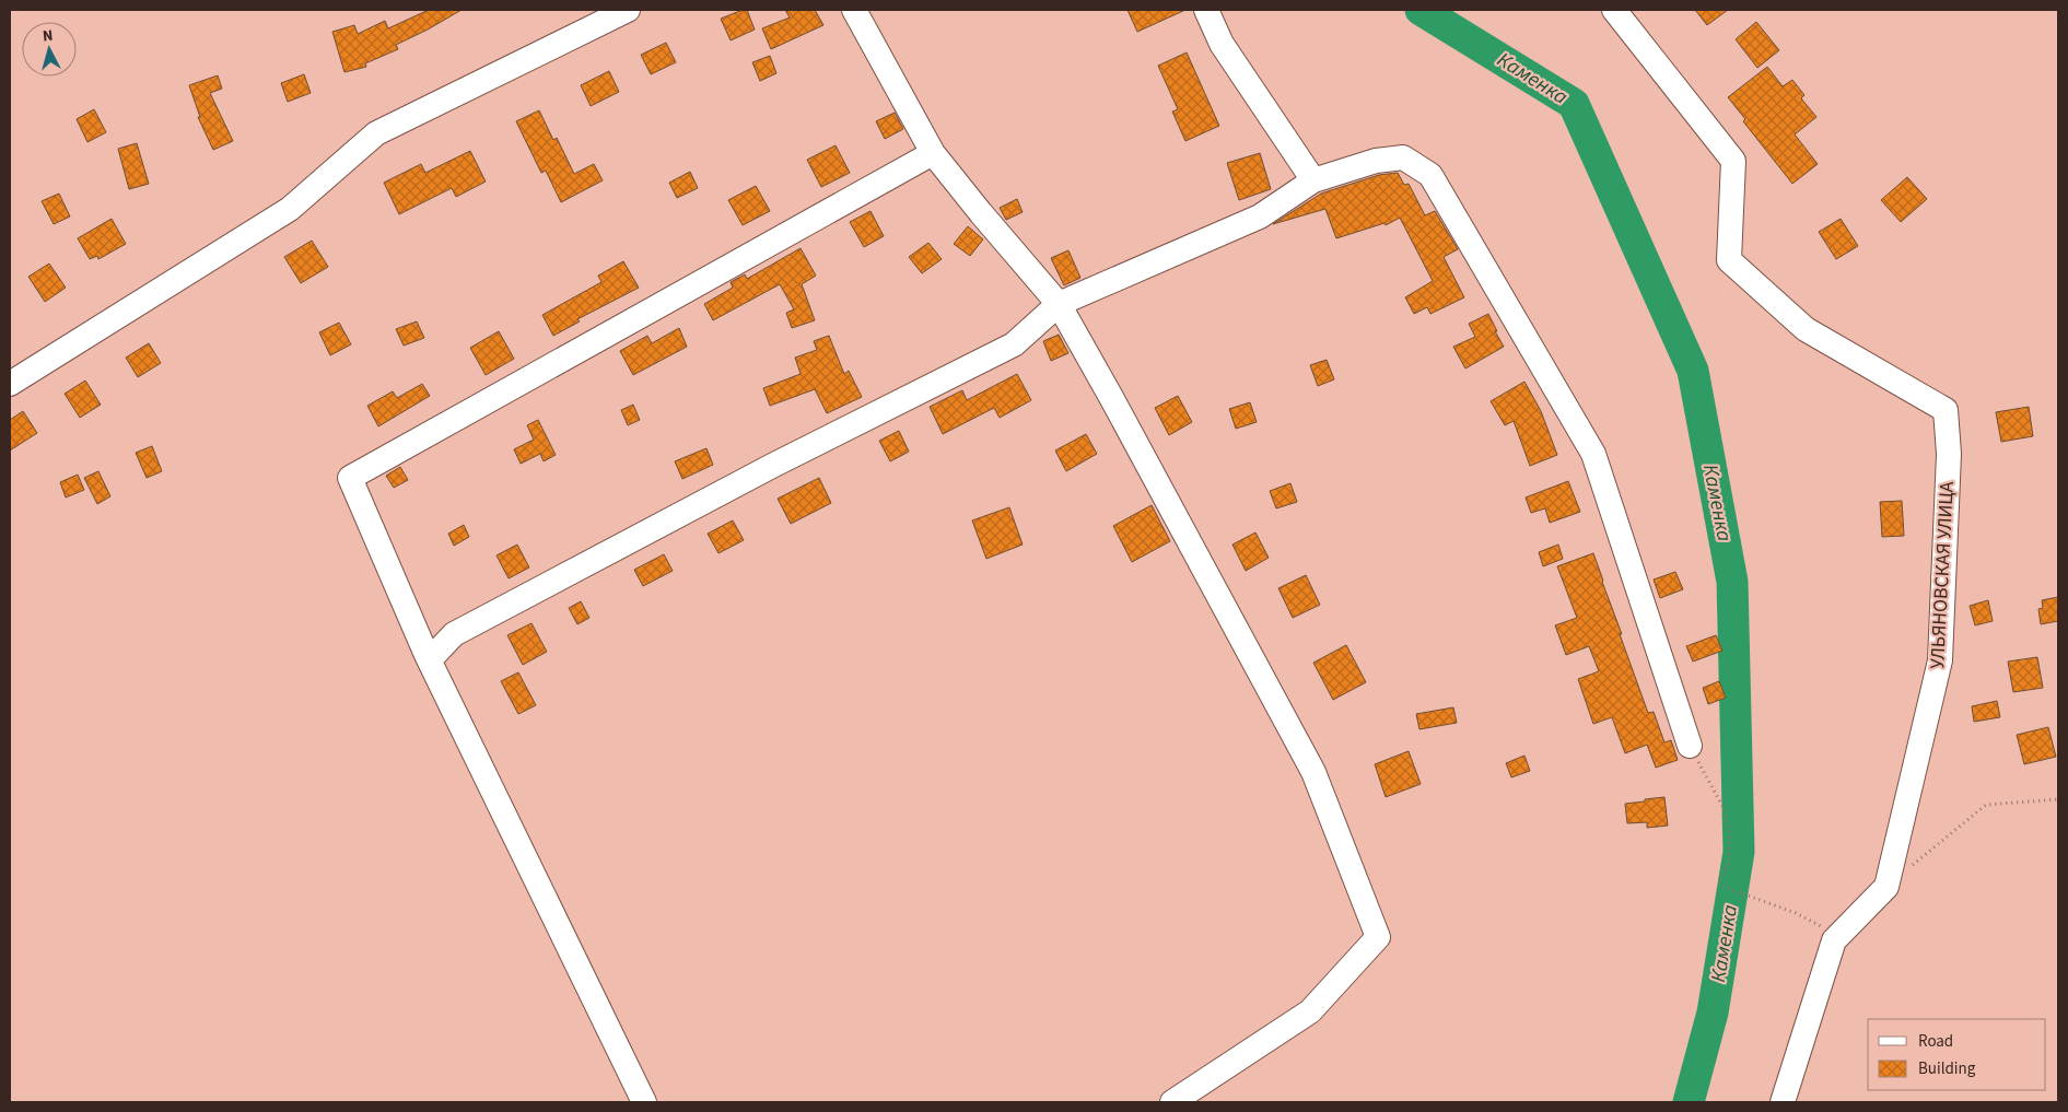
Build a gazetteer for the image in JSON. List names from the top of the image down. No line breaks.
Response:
{"streets":{"street":["УЛЬЯНОВСКАЯ УЛИЦА"]},"water":["Каменка"],"legend":["Road","Building"],"north":"top"}
